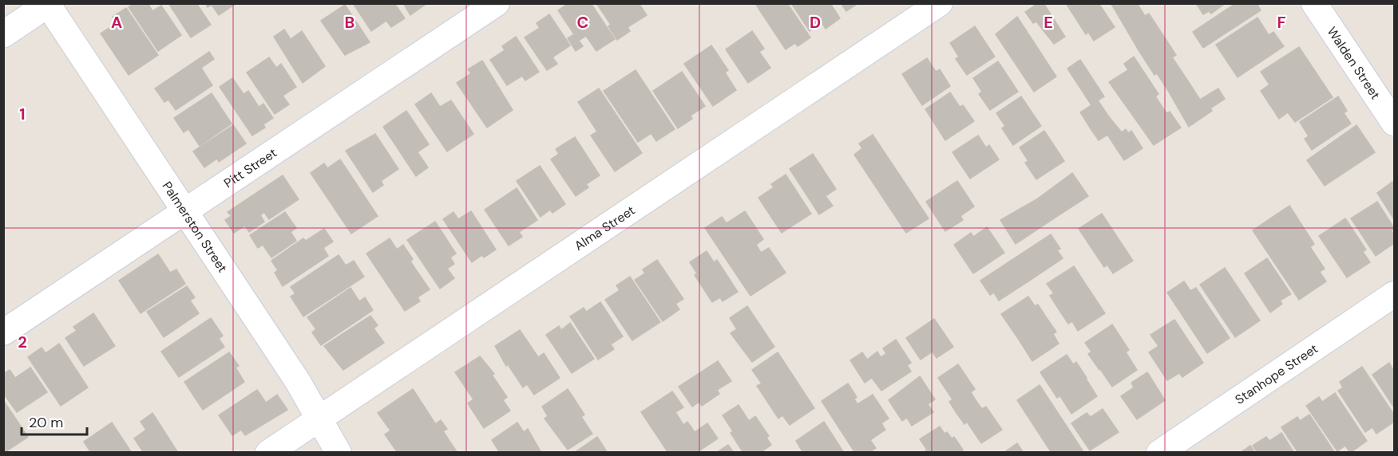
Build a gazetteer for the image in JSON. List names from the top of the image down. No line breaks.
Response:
{"streets":{"street":["Walden Street","Pitt Street","Palmerston Street","Alma Street","Stanhope Street"]},"crossings":[["Pitt Street","Palmerston Street"],["Palmerston Street","Alma Street"]],"scale_bar":"20 m","grid":{"columns":["A","B","C","D","E","F"],"rows":["1","2"]}}
